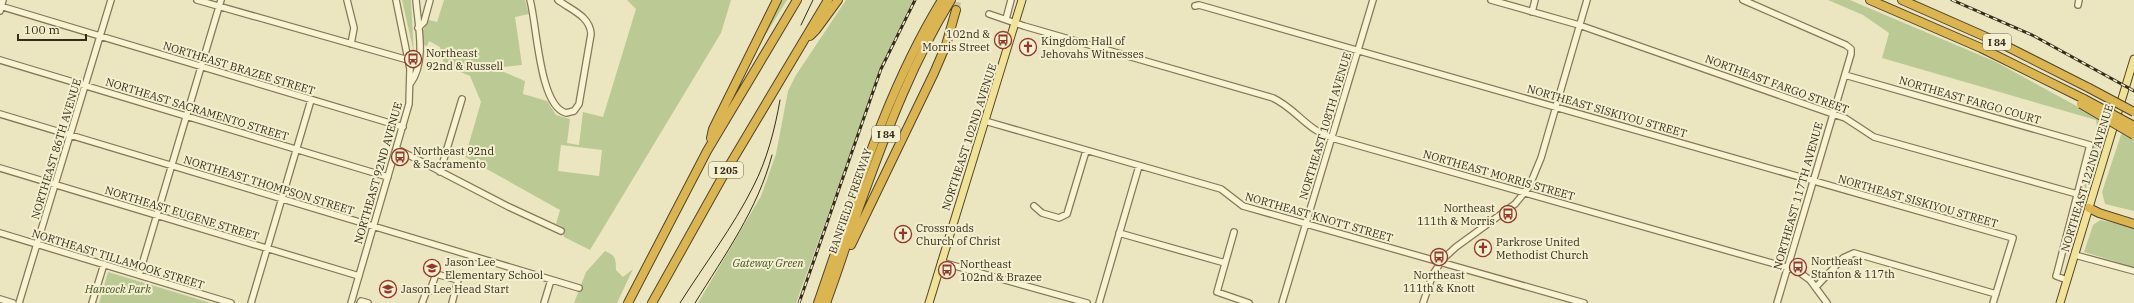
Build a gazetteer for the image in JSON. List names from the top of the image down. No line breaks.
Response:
{"streets":{"highway":["I 84","I 205","BANFIELD FREEWAY"],"main road":["NORTHEAST 102ND AVENUE","NORTHEAST 122ND AVENUE"],"street":["NORTHEAST BRAZEE STREET","NORTHEAST FARGO STREET","NORTHEAST FARGO COURT","NORTHEAST SACRAMENTO STREET","NORTHEAST SISKIYOU STREET","NORTHEAST 108TH AVENUE","NORTHEAST 86TH AVENUE","NORTHEAST 92ND AVENUE","NORTHEAST MORRIS STREET","NORTHEAST THOMPSON STREET","NORTHEAST 117TH AVENUE","NORTHEAST EUGENE STREET","NORTHEAST KNOTT STREET","NORTHEAST TILLAMOOK STREET"]},"crossings":[["NORTHEAST BRAZEE STREET","NORTHEAST 86TH AVENUE"],["NORTHEAST BRAZEE STREET","NORTHEAST 92ND AVENUE"],["NORTHEAST FARGO STREET","NORTHEAST FARGO COURT"],["NORTHEAST FARGO STREET","NORTHEAST 117TH AVENUE"],["NORTHEAST FARGO COURT","NORTHEAST 117TH AVENUE"],["NORTHEAST SACRAMENTO STREET","NORTHEAST 86TH AVENUE"],["NORTHEAST SACRAMENTO STREET","NORTHEAST 92ND AVENUE"],["NORTHEAST SISKIYOU STREET","NORTHEAST 108TH AVENUE"],["NORTHEAST SISKIYOU STREET","NORTHEAST 117TH AVENUE"],["NORTHEAST 108TH AVENUE","NORTHEAST MORRIS STREET"],["NORTHEAST 108TH AVENUE","NORTHEAST KNOTT STREET"],["NORTHEAST 102ND AVENUE","NORTHEAST MORRIS STREET"],["NORTHEAST 102ND AVENUE","NORTHEAST KNOTT STREET"],["NORTHEAST 86TH AVENUE","NORTHEAST THOMPSON STREET"],["NORTHEAST 86TH AVENUE","NORTHEAST EUGENE STREET"],["NORTHEAST 86TH AVENUE","NORTHEAST TILLAMOOK STREET"],["NORTHEAST 92ND AVENUE","NORTHEAST THOMPSON STREET"],["NORTHEAST 92ND AVENUE","NORTHEAST EUGENE STREET"],["NORTHEAST MORRIS STREET","NORTHEAST 117TH AVENUE"]],"parks":["Gateway Green","Hancock Park"],"places":{"bus stop":["102nd & Morris Street","Northeast 92nd & Russell","Northeast 92nd & Sacramento","Northeast 111th & Morris","Northeast 111th & Knott","Northeast Stanton & 117th","Northeast 102nd & Brazee"],"church":["Kingdom Hall of Jehovahs Witnesses","Crossroads Church of Christ","Parkrose United Methodist Church"],"school or university":["Jason Lee Elementary School","Jason Lee Head Start"]},"scale_bar":"100 m"}
